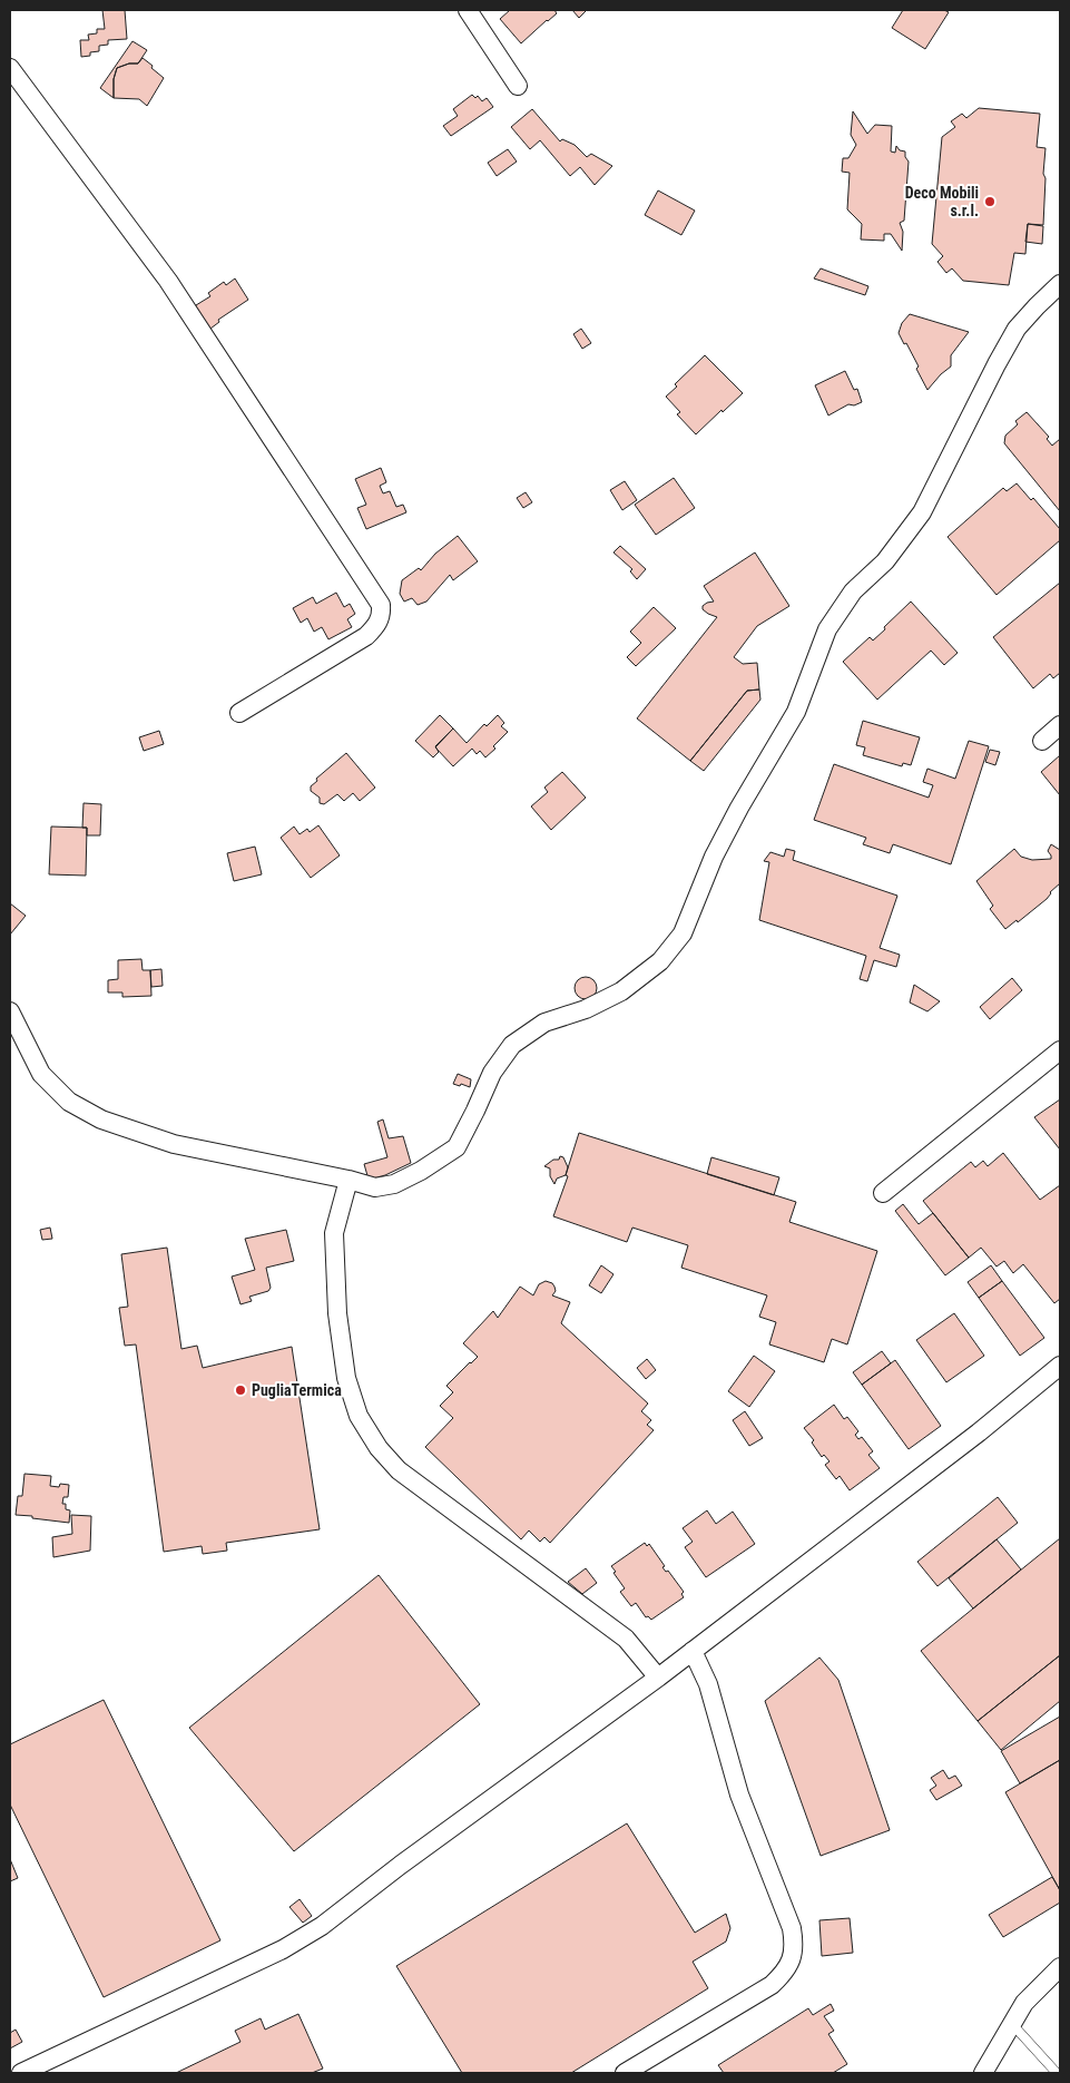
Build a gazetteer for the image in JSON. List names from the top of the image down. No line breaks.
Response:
{"places":["Deco Mobili s.r.l.","PugliaTermica"]}
